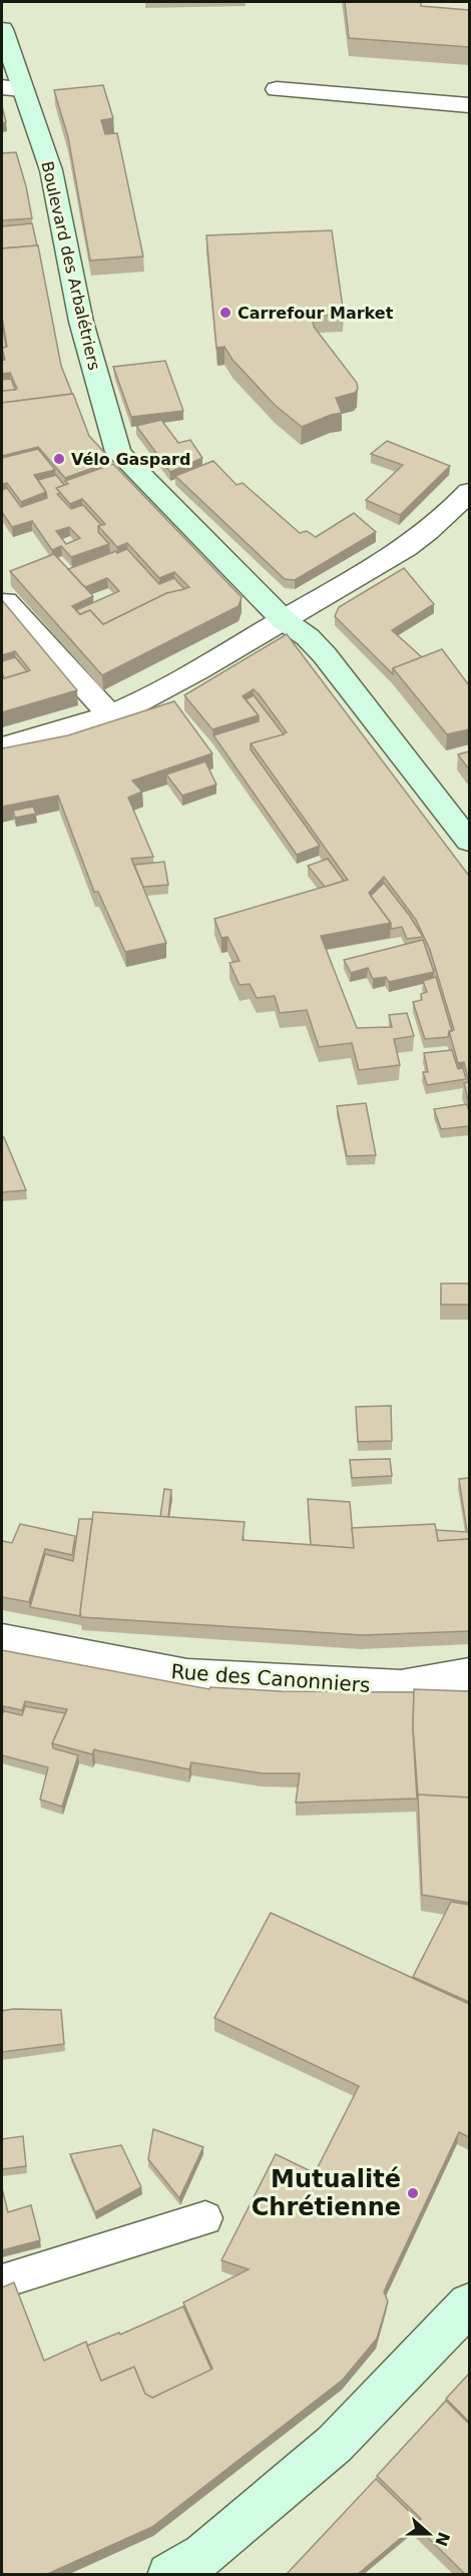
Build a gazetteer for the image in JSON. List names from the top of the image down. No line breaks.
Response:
{"streets":{"main road":["Boulevard des Arbalétriers"],"street":["Rue des Canonniers"]},"places":["Carrefour Market","Vélo Gaspard","Mutualité Chrétienne"],"north":"right"}
